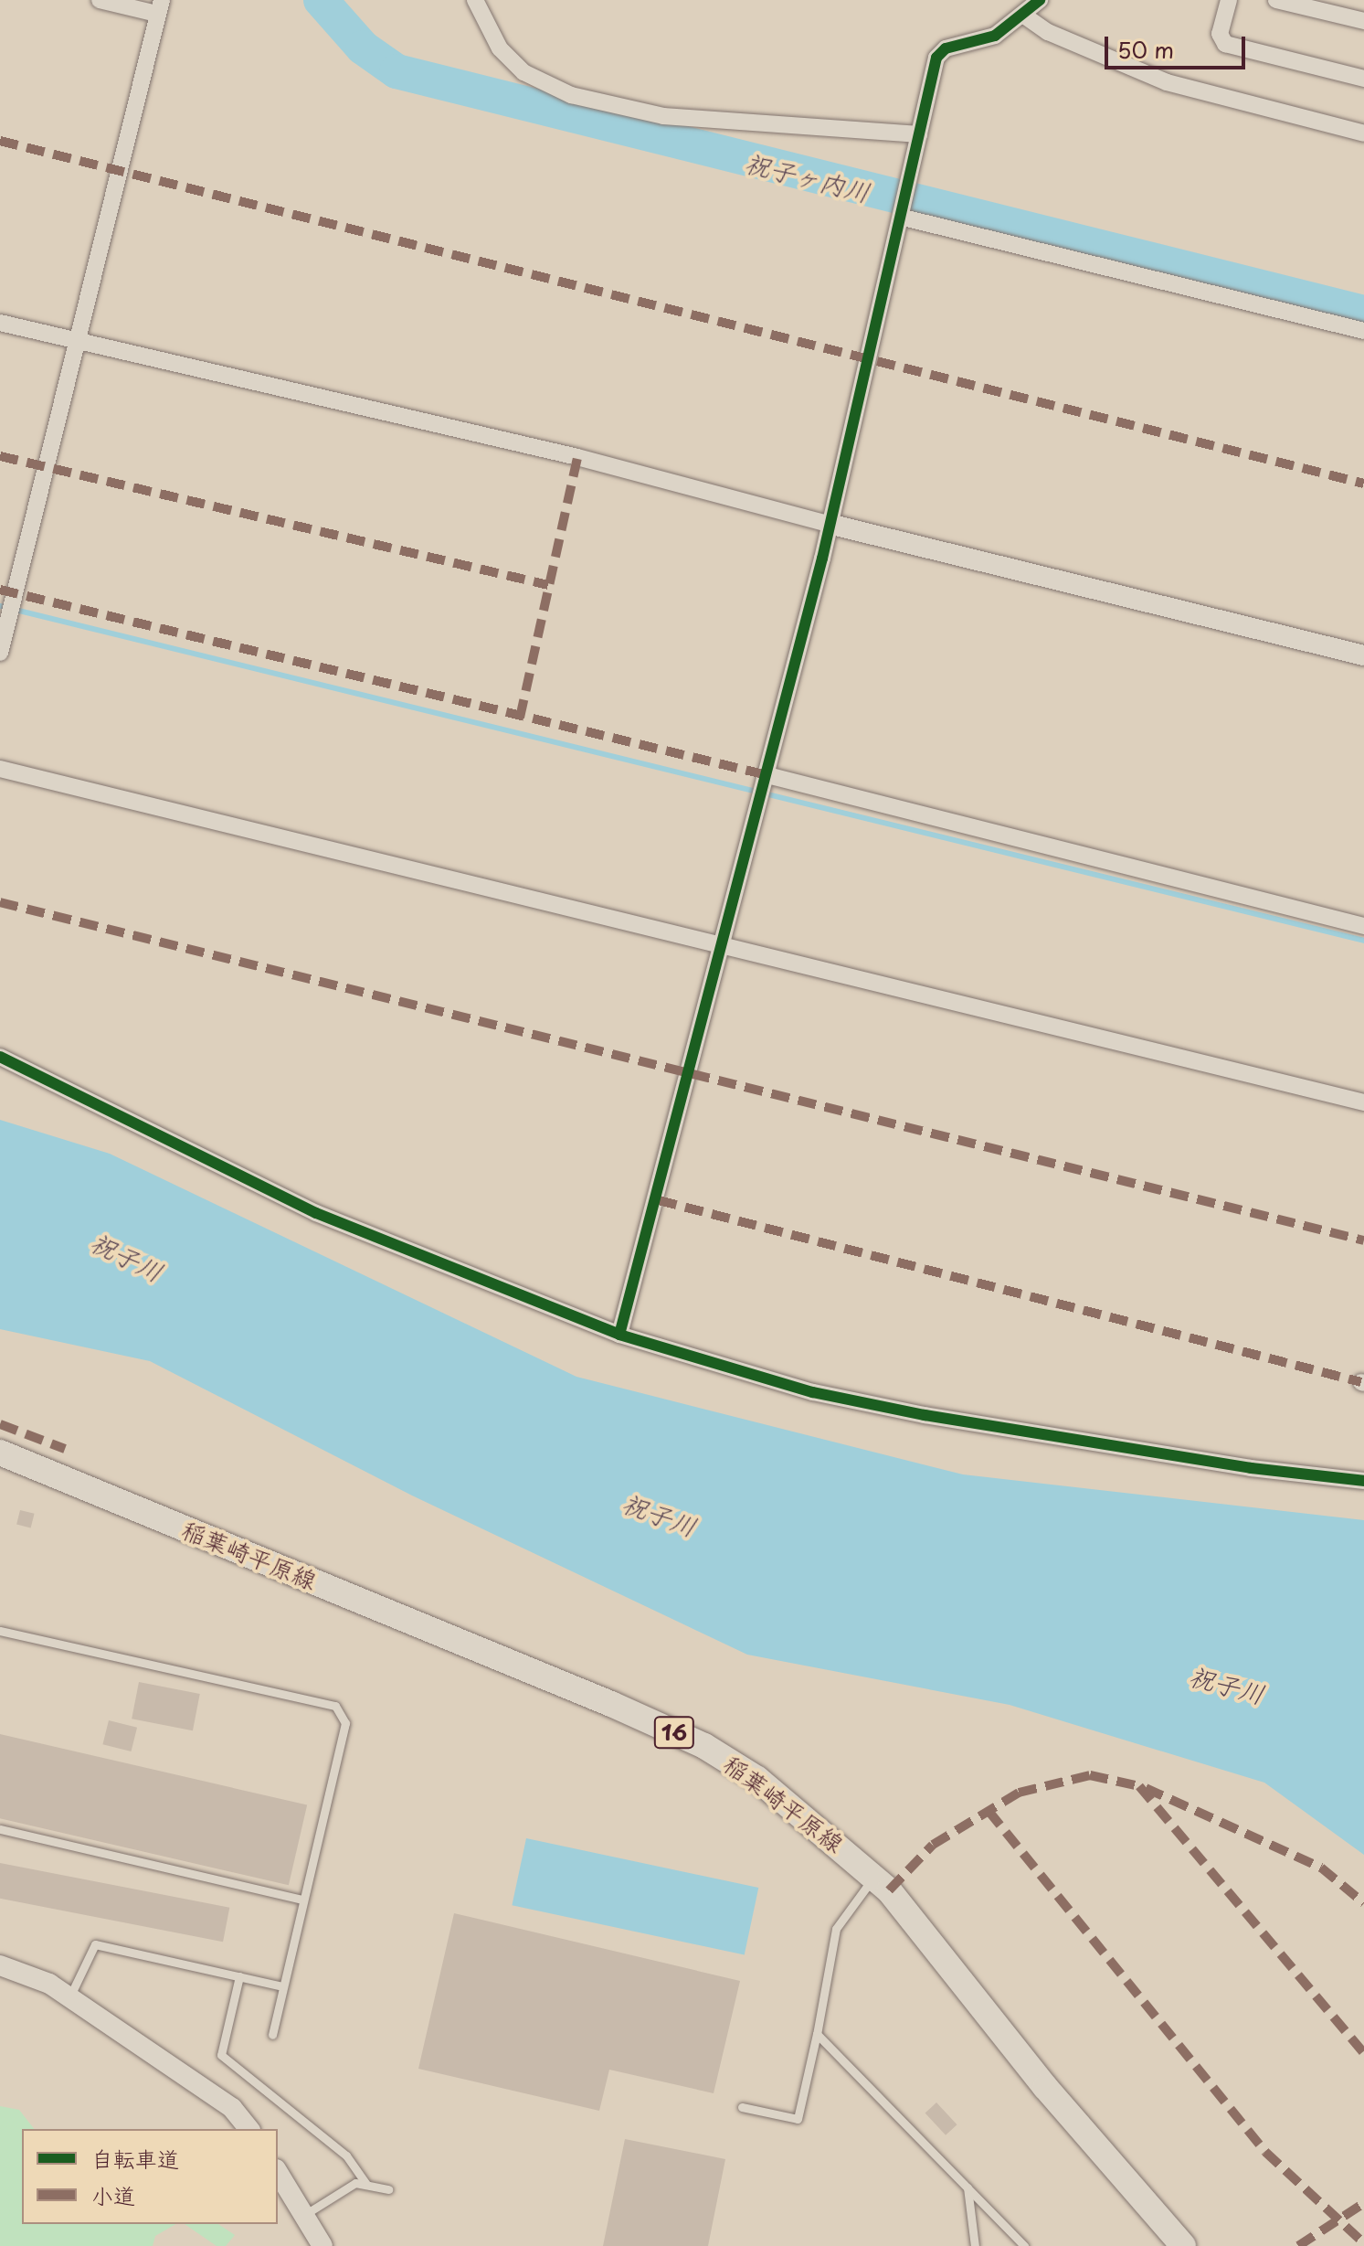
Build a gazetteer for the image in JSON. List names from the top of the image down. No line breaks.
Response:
{"streets":{"main road":["稲葉崎平原線","16"]},"water":["祝子ヶ内川","祝子川"],"legend":["自転車道","小道"],"scale_bar":"50 m"}
